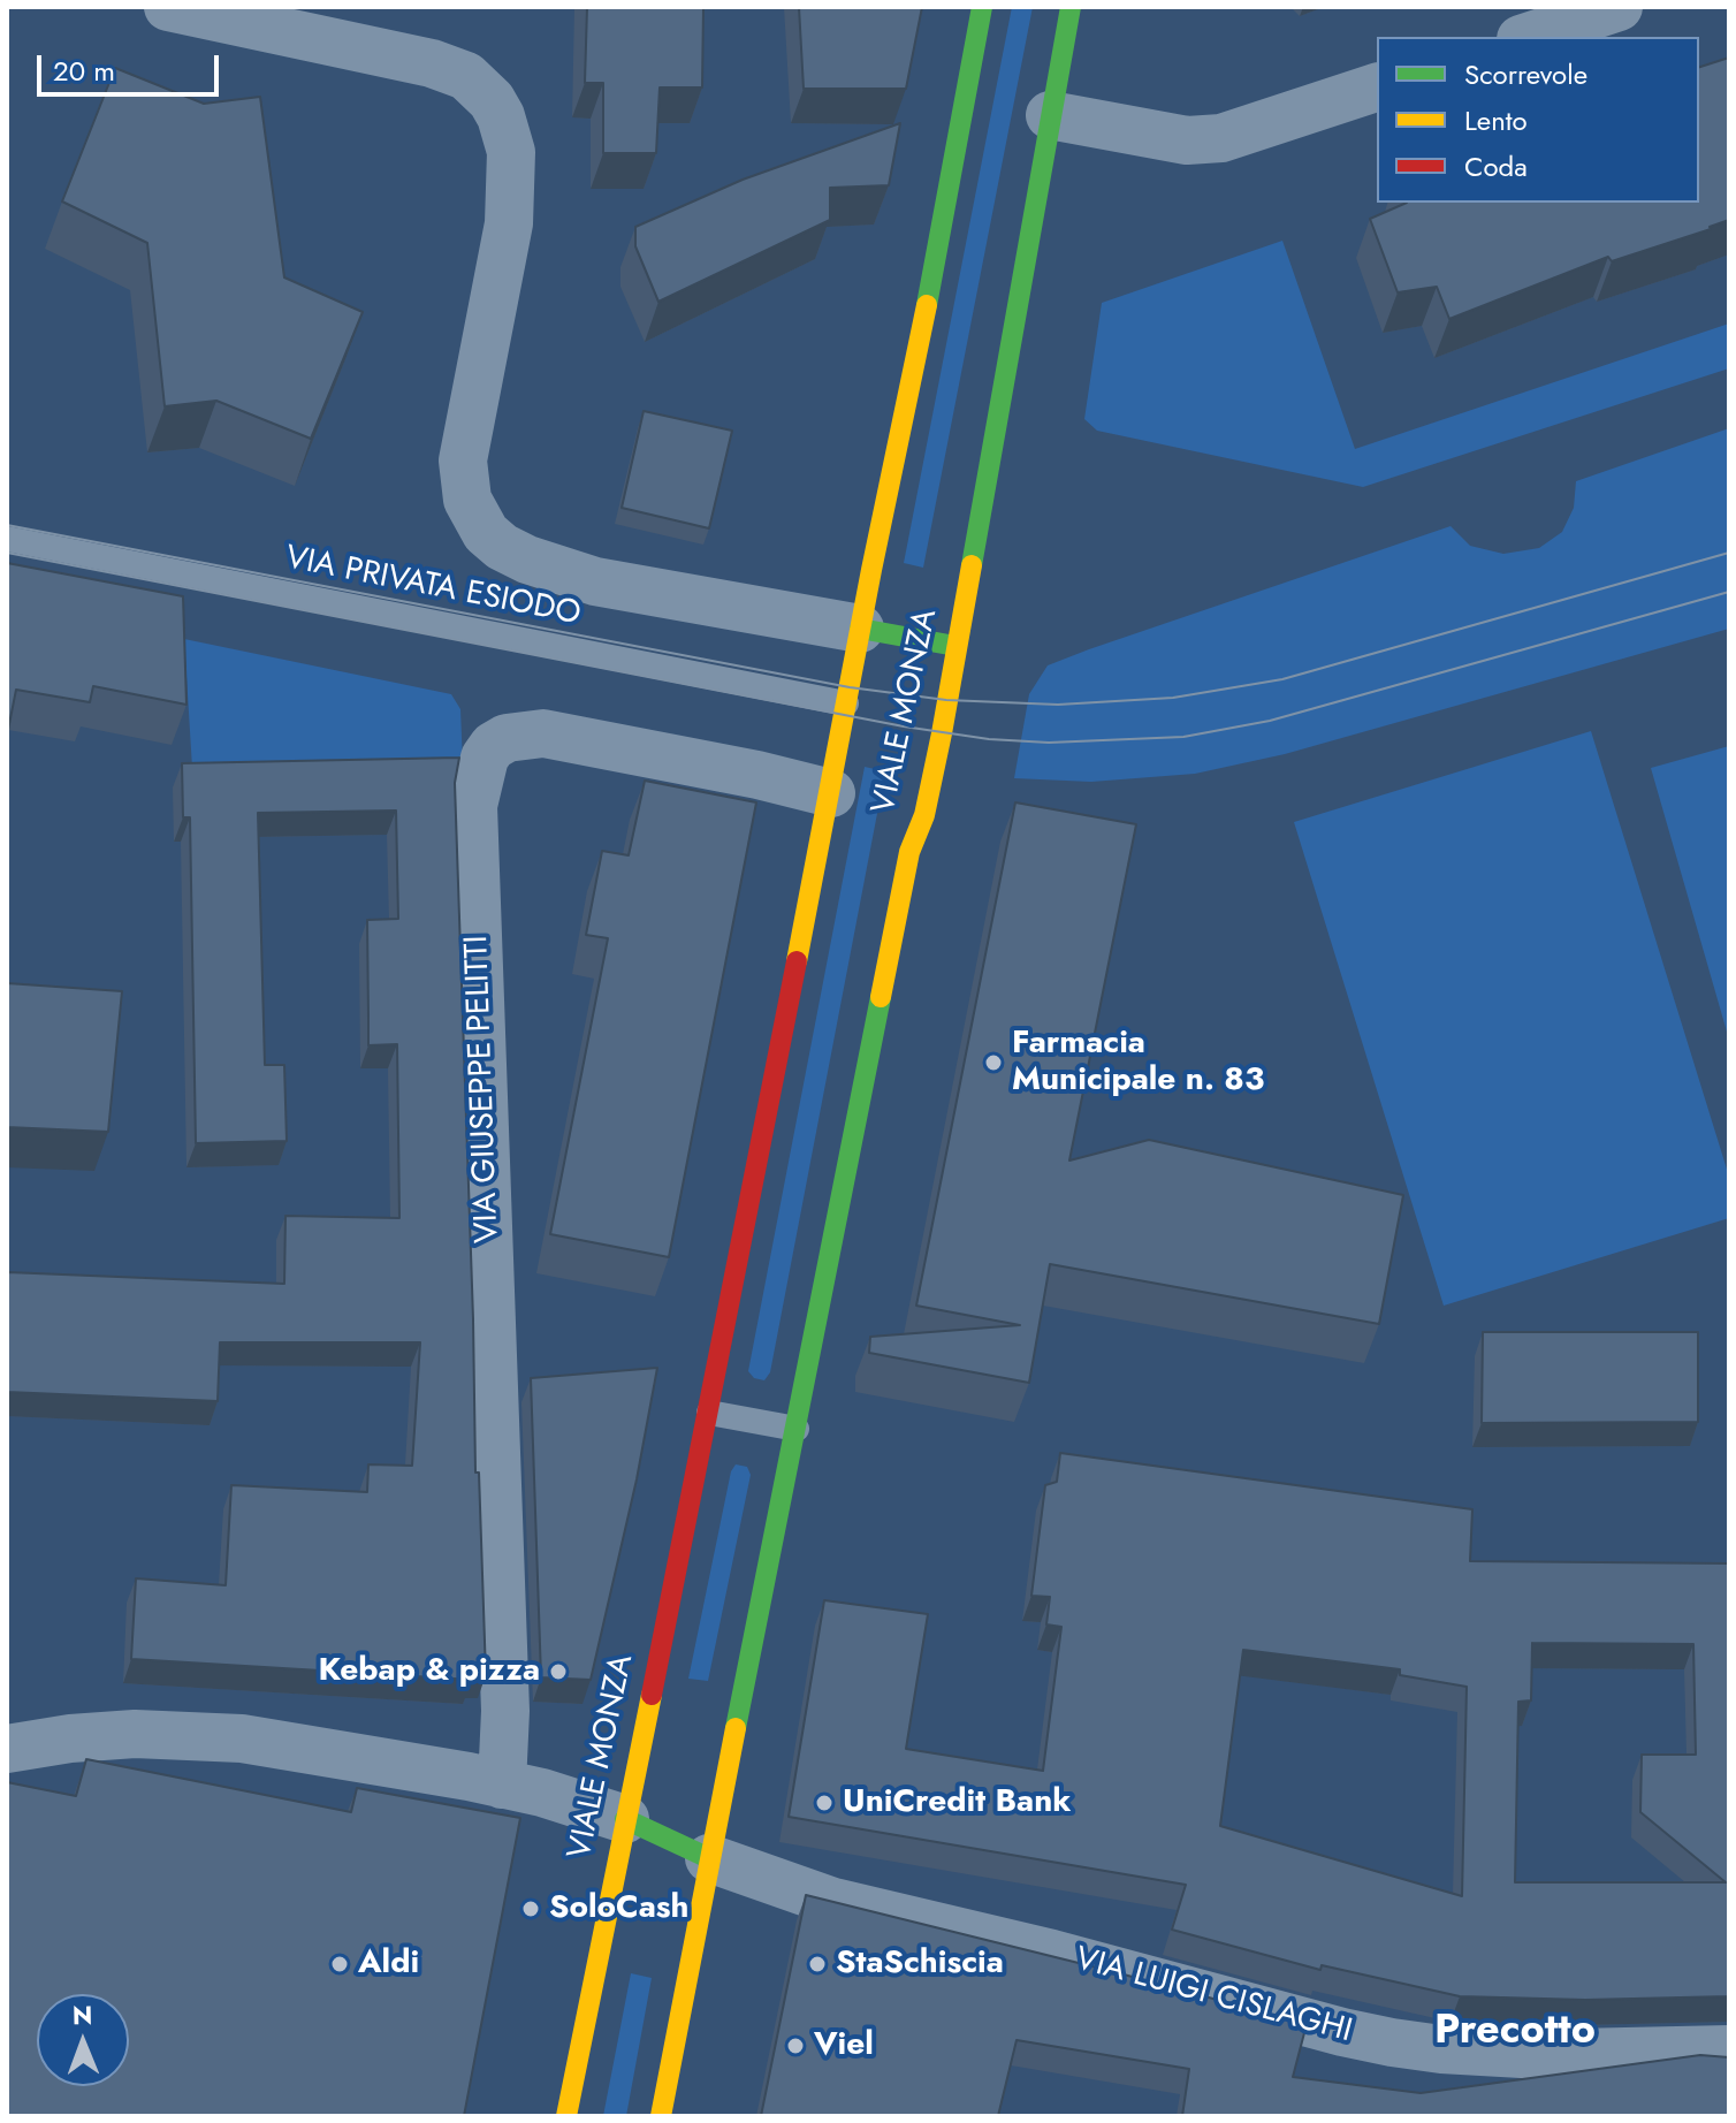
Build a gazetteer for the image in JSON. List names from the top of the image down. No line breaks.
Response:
{"streets":{"main road":["VIALE MONZA"],"street":["VIA GIUSEPPE PELITTI","VIA LUIGI CISLAGHI"],"lane":["VIA PRIVATA ESIODO"]},"crossings":[["VIA PRIVATA ESIODO","VIALE MONZA"],["VIALE MONZA","VIA GIUSEPPE PELITTI"],["VIALE MONZA","VIA LUIGI CISLAGHI"]],"districts":["Precotto"],"places":["Farmacia Municipale n. 83","Kebap & pizza","UniCredit Bank","SoloCash","Aldi","StaSchiscia","Viel"],"legend":["Scorrevole","Lento","Coda"],"scale_bar":"20 m","north":"top"}
